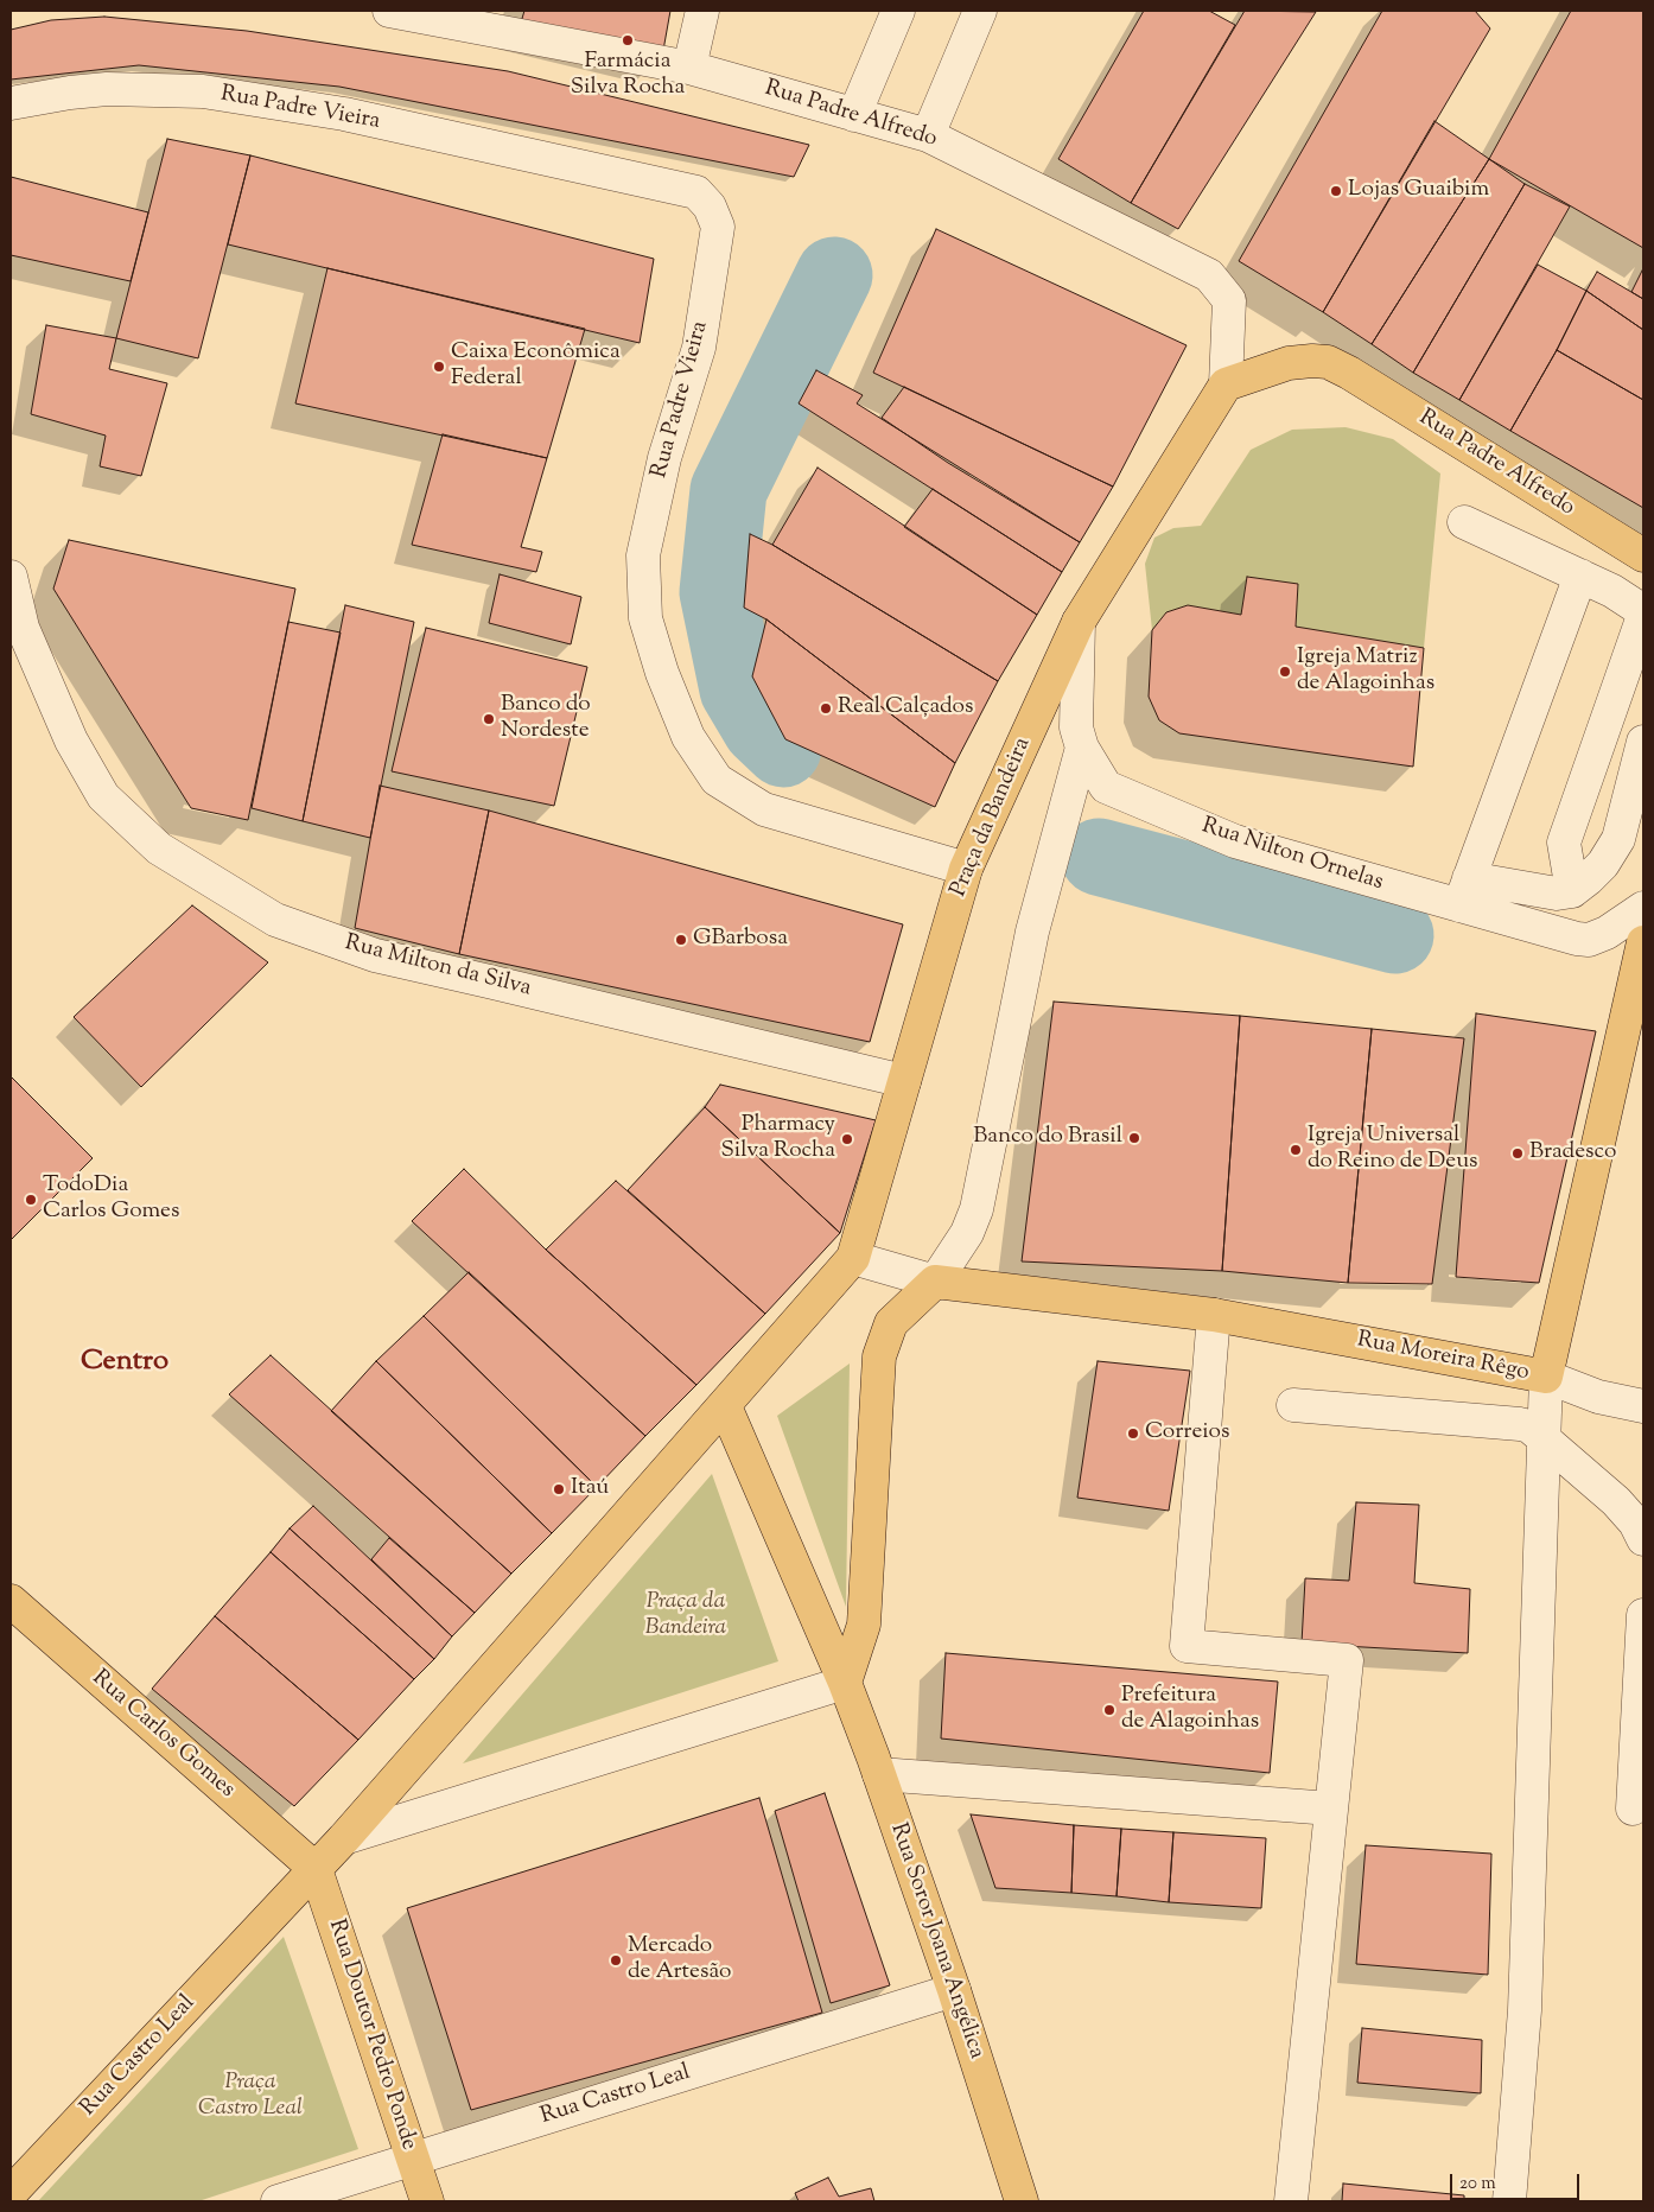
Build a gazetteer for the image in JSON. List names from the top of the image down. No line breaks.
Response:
{"streets":{"main road":["Rua Padre Alfredo","Praça da Bandeira","Rua Moreira Rêgo","Rua Carlos Gomes","Rua Soror Joana Angélica","Rua Doutor Pedro Ponde","Rua Castro Leal"],"street":["Rua Padre Vieira","Rua Nilton Ornelas","Rua Milton da Silva"]},"crossings":[["Rua Padre Vieira","Praça da Bandeira"],["Rua Padre Alfredo","Praça da Bandeira"],["Praça da Bandeira","Rua Nilton Ornelas"],["Praça da Bandeira","Rua Milton da Silva"],["Praça da Bandeira","Rua Carlos Gomes"],["Praça da Bandeira","Rua Doutor Pedro Ponde"],["Praça da Bandeira","Rua Castro Leal"],["Rua Carlos Gomes","Rua Doutor Pedro Ponde"],["Rua Carlos Gomes","Rua Castro Leal"],["Rua Soror Joana Angélica","Rua Castro Leal"],["Rua Doutor Pedro Ponde","Rua Castro Leal"]],"districts":["Centro"],"parks":["Praça da Bandeira","Praça Castro Leal"],"places":["Farmácia Silva Rocha","Lojas Guaibim","Caixa Econômica Federal","Igreja Matriz de Alagoinhas","Real Calçados","Banco do Nordeste","GBarbosa","Banco do Brasil","Pharmacy Silva Rocha","Igreja Universal do Reino de Deus","Bradesco","TodoDia Carlos Gomes","Correios","Itaú","Prefeitura de Alagoinhas","Mercado de Artesão"],"scale_bar":"20 m"}
